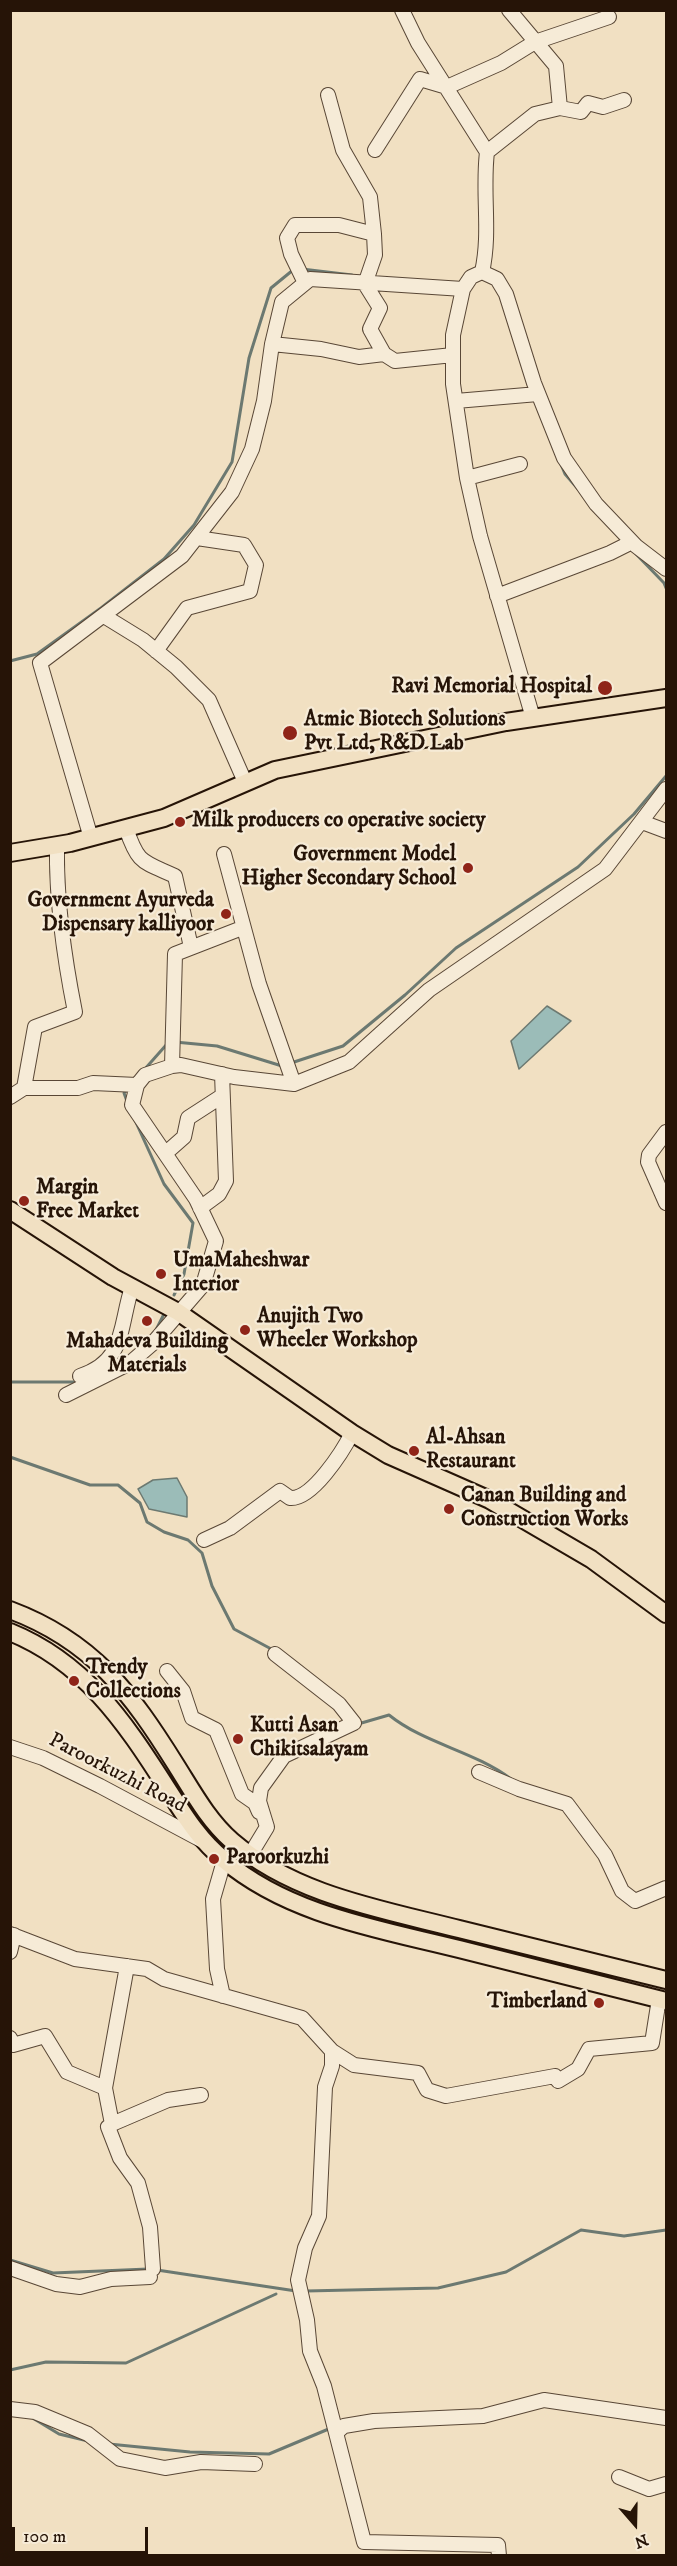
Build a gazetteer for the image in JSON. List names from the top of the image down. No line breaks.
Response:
{"streets":{"street":["Paroorkuzhi Road"]},"places":["Ravi Memorial Hospital","Atmic Biotech Solutions Pvt Ltd, R&D Lab","Milk producers co operative society","Government Model Higher Secondary School","Government Ayurveda Dispensary kalliyoor","Margin Free Market","UmaMaheshwar Interior","Mahadeva Building Materials","Anujith Two Wheeler Workshop","Al-Ahsan Restaurant","Canan Building and Construction Works","Trendy Collections","Kutti Asan Chikitsalayam","Paroorkuzhi","Timberland"],"scale_bar":"100 m","north":"bottom"}
